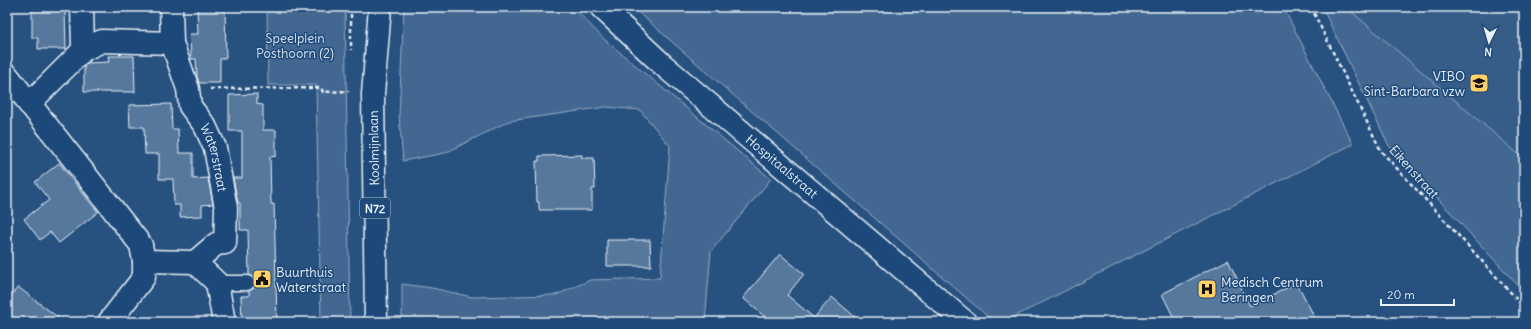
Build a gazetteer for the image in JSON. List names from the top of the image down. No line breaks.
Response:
{"streets":{"street":["Koolmijnlaan","Waterstraat","Hospitaalstraat","N72"],"path":["Eikenstraat"]},"parks":["Speelplein Posthoorn (2)"],"places":{"school or university":["VIBO Sint-Barbara vzw"],"public building":["Buurthuis Waterstraat"],"hospital":["Medisch Centrum Beringen"]},"scale_bar":"20 m","north":"bottom"}
